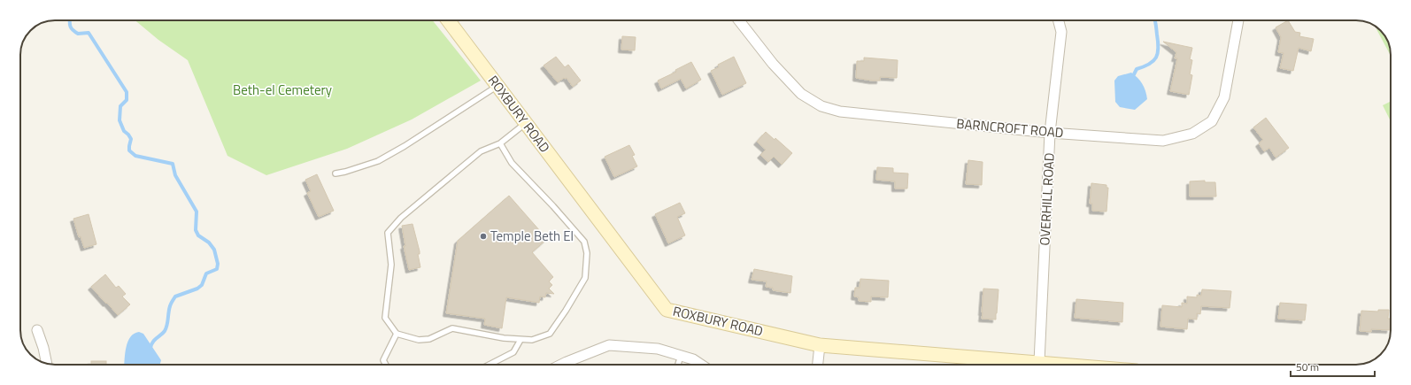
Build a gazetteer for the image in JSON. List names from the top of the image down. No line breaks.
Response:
{"streets":{"street":["ROXBURY ROAD","BARNCROFT ROAD","OVERHILL ROAD"]},"crossings":[["BARNCROFT ROAD","OVERHILL ROAD"]],"parks":["Beth-el Cemetery"],"places":["Temple Beth El"],"scale_bar":"50 m"}
